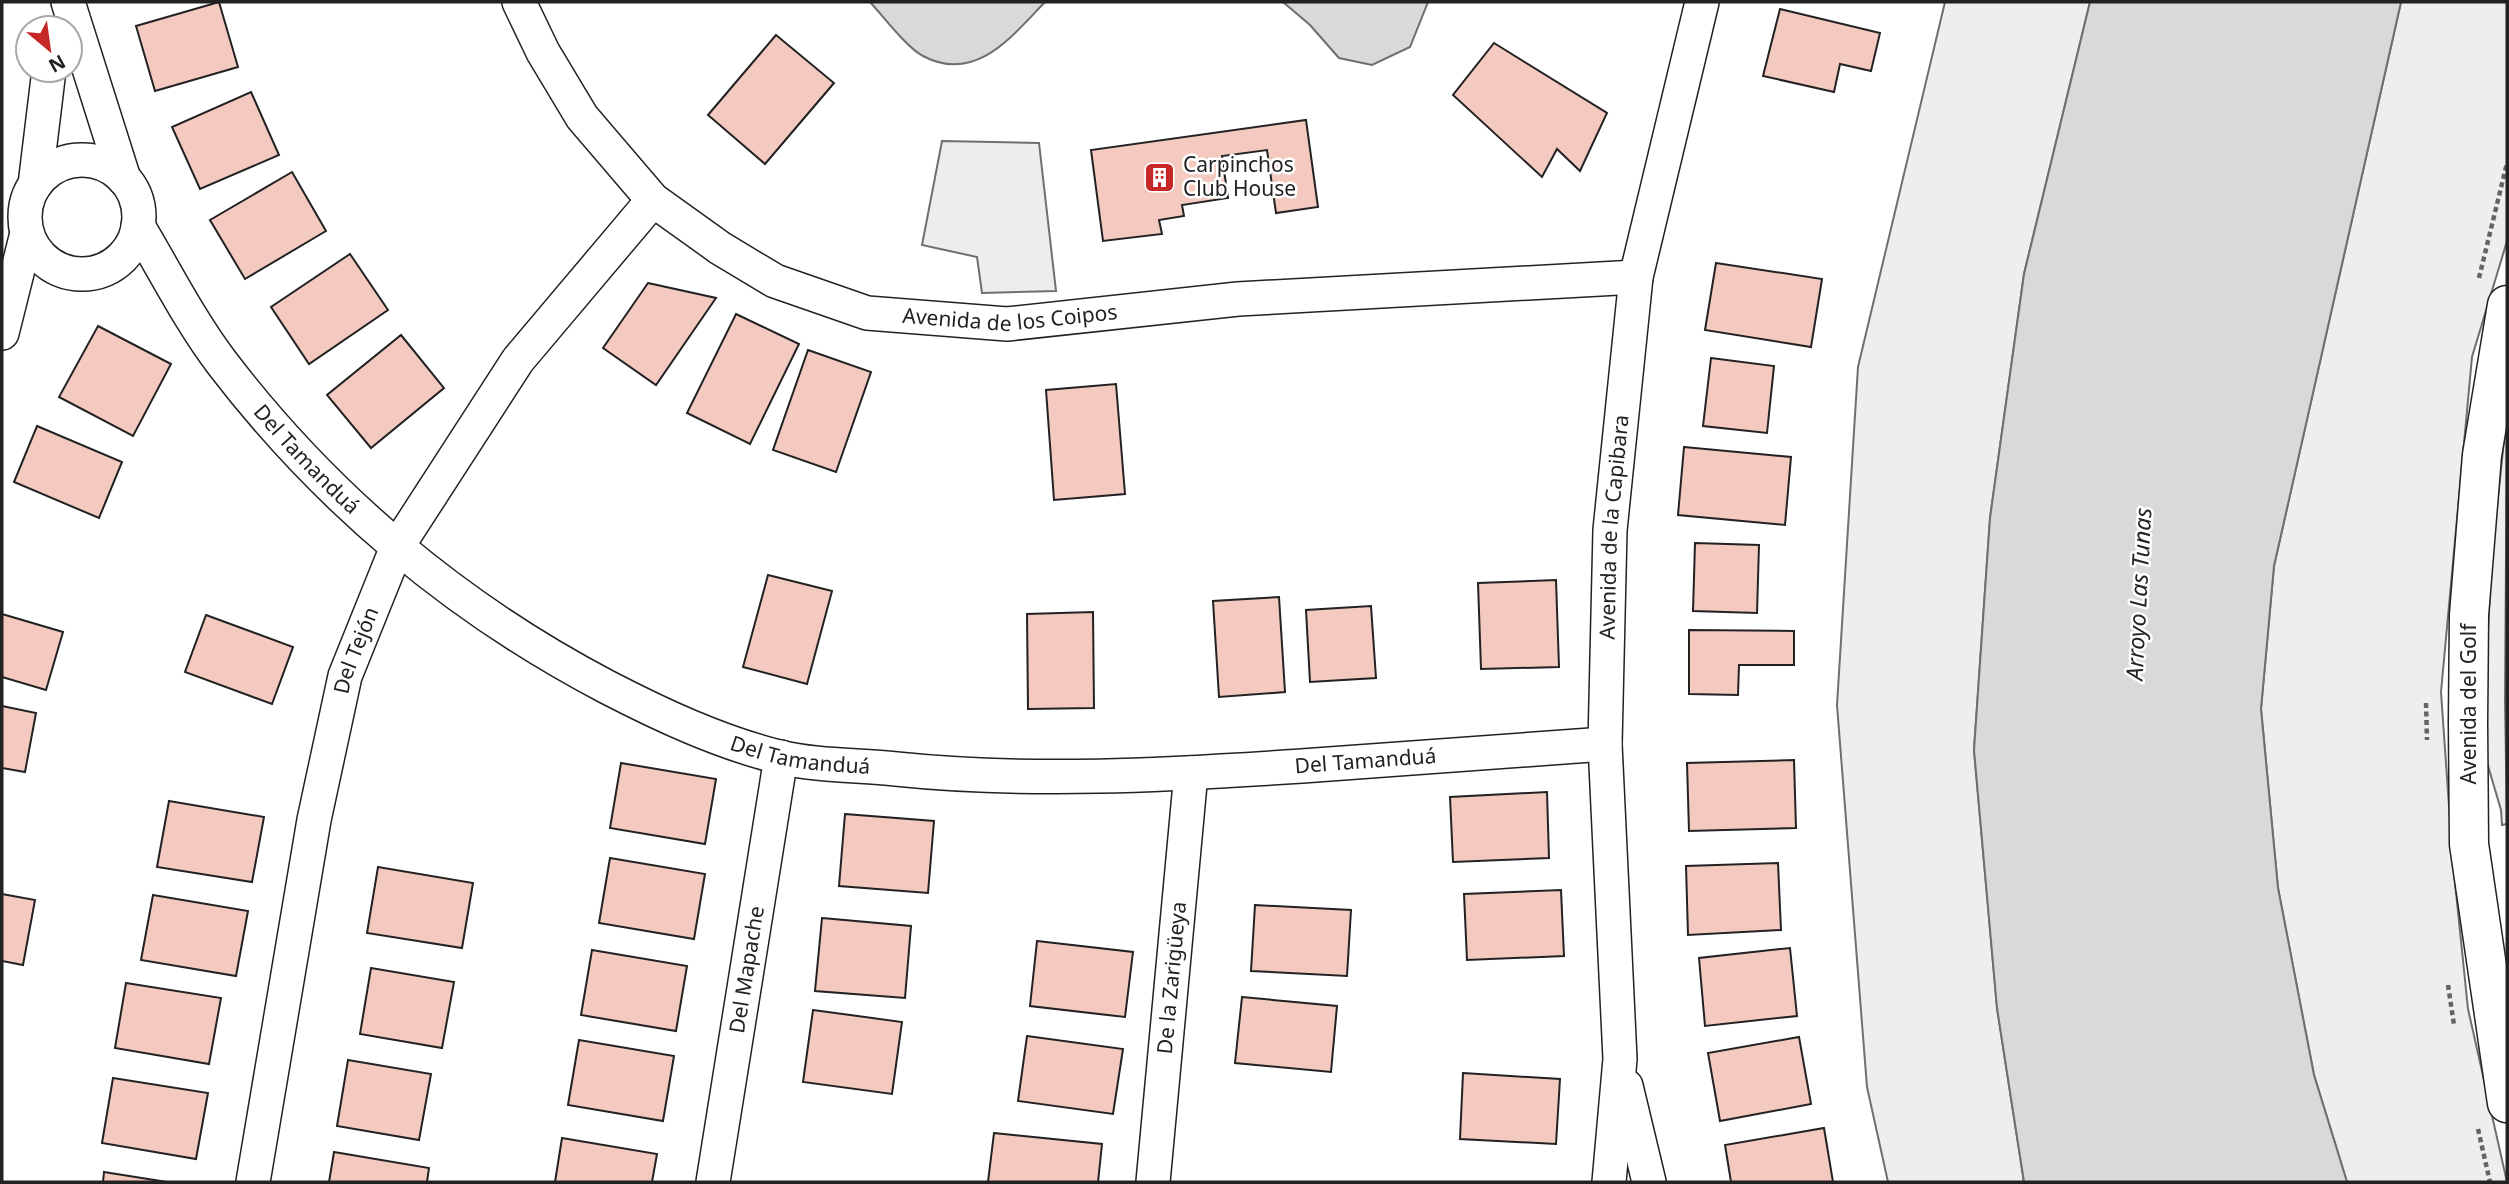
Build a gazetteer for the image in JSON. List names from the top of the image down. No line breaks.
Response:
{"streets":{"street":["Avenida de los Coipos","Del Tamanduá","Avenida de la Capibara","Del Tejón","Avenida del Golf","Del Mapache","De la Zarigüeya"]},"crossings":[["Avenida de los Coipos","Avenida de la Capibara"],["Avenida de los Coipos","Del Tejón"],["Del Tamanduá","Avenida de la Capibara"],["Del Tamanduá","Del Tejón"],["Del Tamanduá","Del Mapache"],["Del Tamanduá","De la Zarigüeya"]],"water":["Arroyo Las Tunas"],"places":{"building":["Carpinchos Club House"]},"north":"bottom right"}
